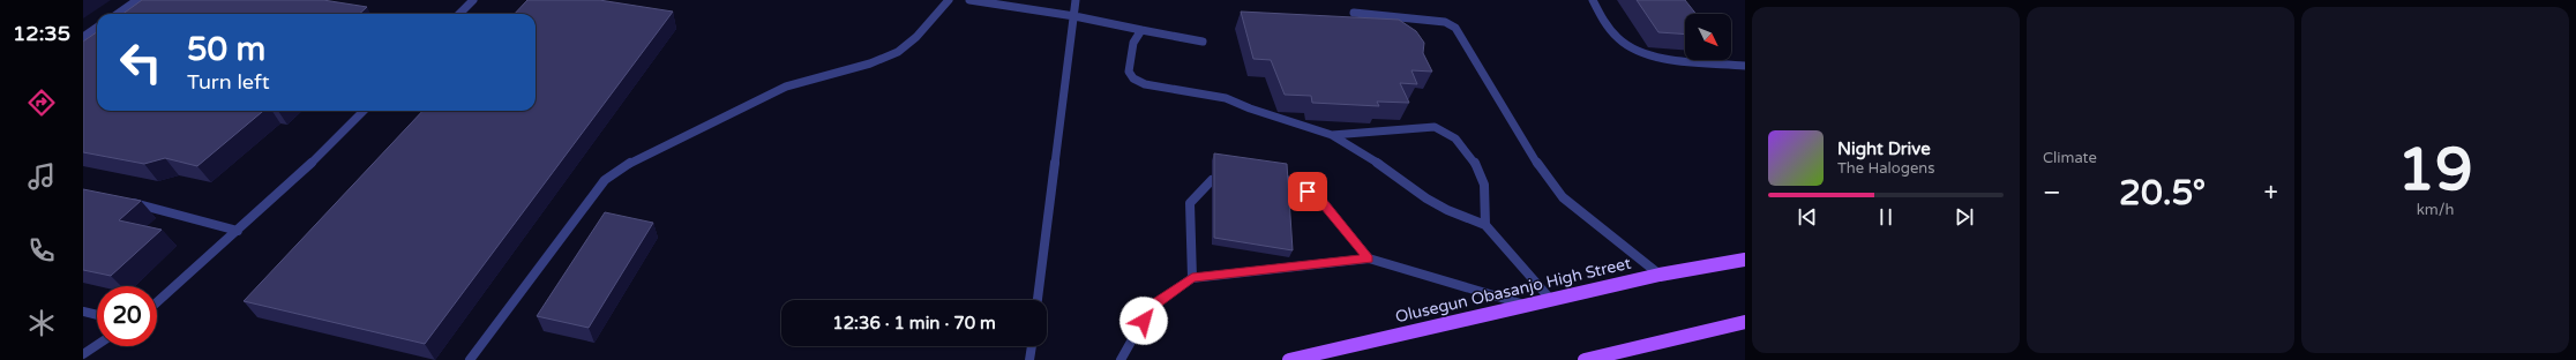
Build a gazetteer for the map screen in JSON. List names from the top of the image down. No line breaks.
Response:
{"streets":{"main road":["Olusegun Obasanjo High Street"]},"north":"bottom right","page":{"tabs":"12:35","tile":["Climate",["19","km/h"]],"turn":["50 m","Turn left"],"song":["Night Drive","The Halogens"],"heat":["−","20.5°","+"],"limit":"20","trip":"12:36 · 1 min · 70 m"}}
